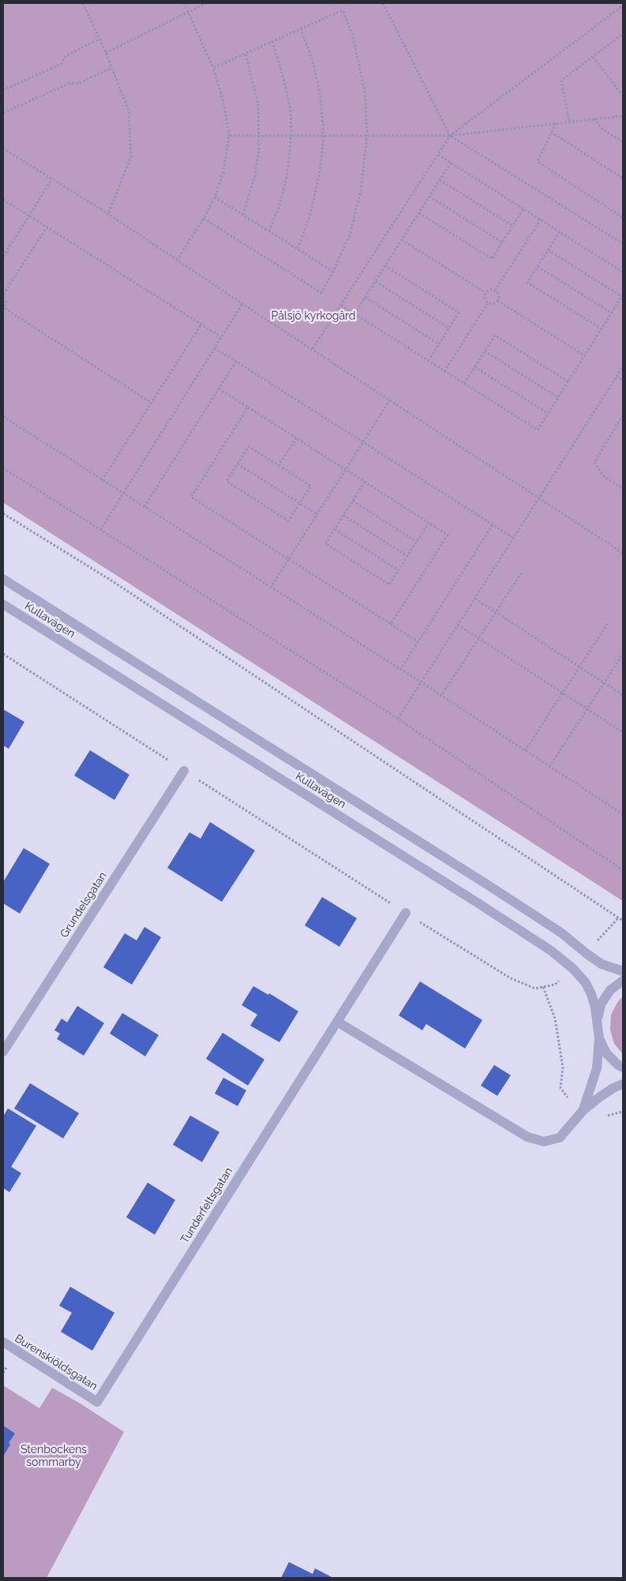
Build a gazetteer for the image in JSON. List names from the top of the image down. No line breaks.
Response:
{"streets":{"street":["Kullavägen","Grundelsgatan","Tunderfeltsgatan","Burenskiöldsgatan"]},"crossings":[["Tunderfeltsgatan","Burenskiöldsgatan"]],"parks":["Pålsjö kyrkogård","Stenbockens sommarby"]}
